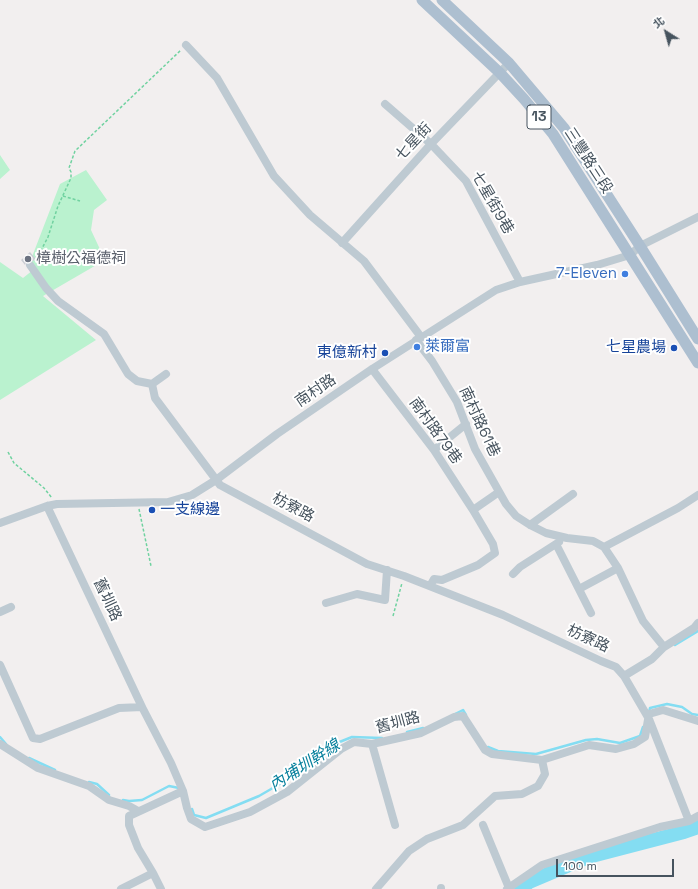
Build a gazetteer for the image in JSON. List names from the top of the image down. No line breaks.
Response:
{"streets":{"main road":["13","三豐路三段"],"street":["七星街","七星街9巷","南村路","南村路61巷","南村路79巷","枋寮路","舊圳路"]},"crossings":[["七星街","三豐路三段"],["七星街","七星街9巷"],["七星街","南村路61巷"],["三豐路三段","南村路"],["七星街9巷","南村路"],["南村路","南村路61巷"],["南村路","南村路79巷"],["南村路","枋寮路"],["南村路","舊圳路"],["南村路79巷","枋寮路"]],"water":["內埔圳幹線"],"places":["樟樹公福德祠","7-Eleven","萊爾富","七星農場","東億新村","一支線邊"],"scale_bar":"100 m","north":"top left"}
